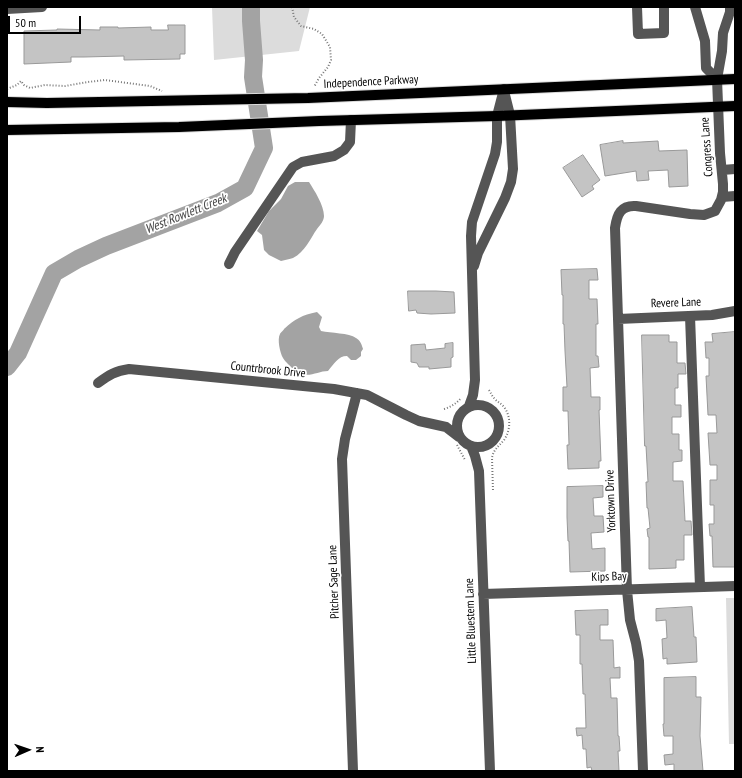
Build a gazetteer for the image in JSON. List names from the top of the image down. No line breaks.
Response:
{"streets":{"main road":["Independence Parkway"],"street":["Congress Lane","Revere Lane","Countrbrook Drive","Yorktown Drive","Kips Bay","Pitcher Sage Lane","Little Bluestem Lane"]},"crossings":[["Independence Parkway","Congress Lane"],["Congress Lane","Yorktown Drive"],["Revere Lane","Yorktown Drive"],["Countrbrook Drive","Pitcher Sage Lane"],["Countrbrook Drive","Little Bluestem Lane"],["Yorktown Drive","Kips Bay"],["Kips Bay","Little Bluestem Lane"]],"water":["West Rowlett Creek"],"scale_bar":"50 m","north":"right"}
